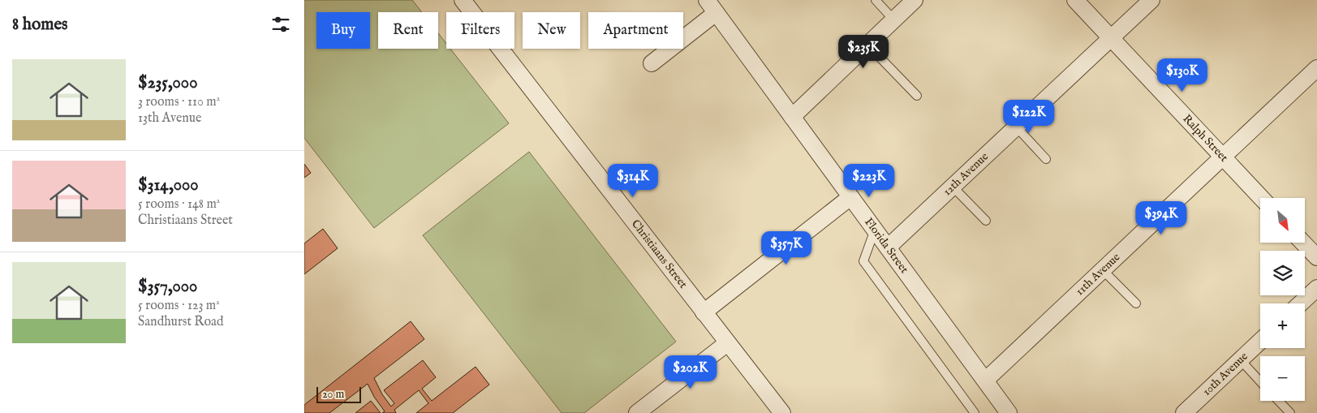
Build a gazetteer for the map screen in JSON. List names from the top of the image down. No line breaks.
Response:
{"streets":{"street":["Ralph Street","12th Avenue","Florida Street","Christiaans Street","11th Avenue","10th Avenue"]},"crossings":[["Ralph Street","12th Avenue"],["Ralph Street","11th Avenue"],["12th Avenue","Florida Street"],["Florida Street","11th Avenue"]],"scale_bar":"20 m","north":"bottom right","page":{"heading":"8 homes","chip":["Buy","Rent","Filters","New","Apartment"],"price":["$235K","$130K","$122K","$314K","$223K","$394K","$357K","$202K"],"list":[{"name":"$235,000","note":"3 rooms · 110 m² · 13th Avenue"},{"name":"$314,000","note":"5 rooms · 148 m² · Christiaans Street"},{"name":"$357,000","note":"5 rooms · 123 m² · Sandhurst Road"}],"map_buttons":["+","−"],"scale":"20 m"}}
